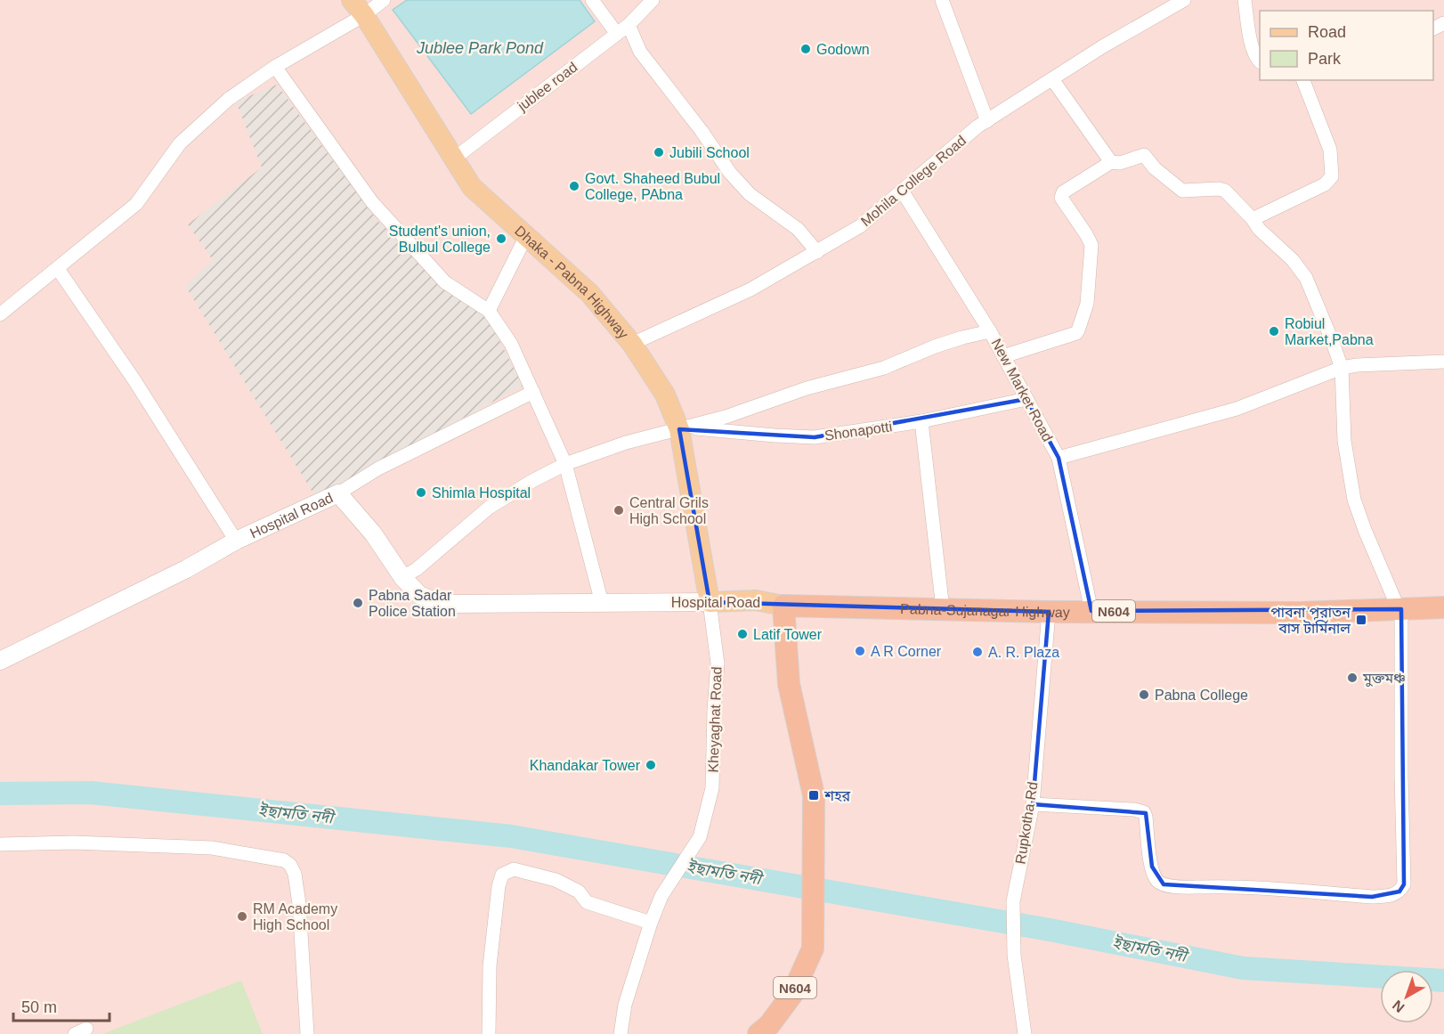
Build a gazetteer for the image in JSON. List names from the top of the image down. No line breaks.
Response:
{"streets":{"highway":["Pabna-Sujanagar Highway","N604"],"main road":["Dhaka - Pabna Highway","Hospital Road"],"street":["jublee road","Mohila College Road","New Market Road","Shonapotti","Kheyaghat Road","Rupkotha Rd"]},"crossings":[["jublee road","Dhaka - Pabna Highway"],["Mohila College Road","Dhaka - Pabna Highway"],["Mohila College Road","New Market Road"],["Dhaka - Pabna Highway","Shonapotti"],["Dhaka - Pabna Highway","Hospital Road"],["Dhaka - Pabna Highway","Kheyaghat Road"],["New Market Road","Shonapotti"],["New Market Road","Pabna-Sujanagar Highway"],["Hospital Road","Pabna-Sujanagar Highway"],["Hospital Road","N604"],["Hospital Road","Kheyaghat Road"],["Pabna-Sujanagar Highway","N604"],["Pabna-Sujanagar Highway","Rupkotha Rd"]],"water":["Jublee Park Pond","ইছামতি নদী"],"places":{"other":["Godown","Jubili School","Govt. Shaheed Bubul College, PAbna","Student's union, Bulbul College","Robiul Market,Pabna","Shimla Hospital","Central Grils High School","Pabna Sadar Police Station","Latif Tower","A R Corner","A. R. Plaza","মুক্তমঞ্চ","Pabna College","Khandakar Tower","RM Academy High School"],"transit":["পাবনা পুরাতন বাস টার্মিনাল","শহর"]},"legend":["Road","Park"],"scale_bar":"50 m","north":"bottom left"}
